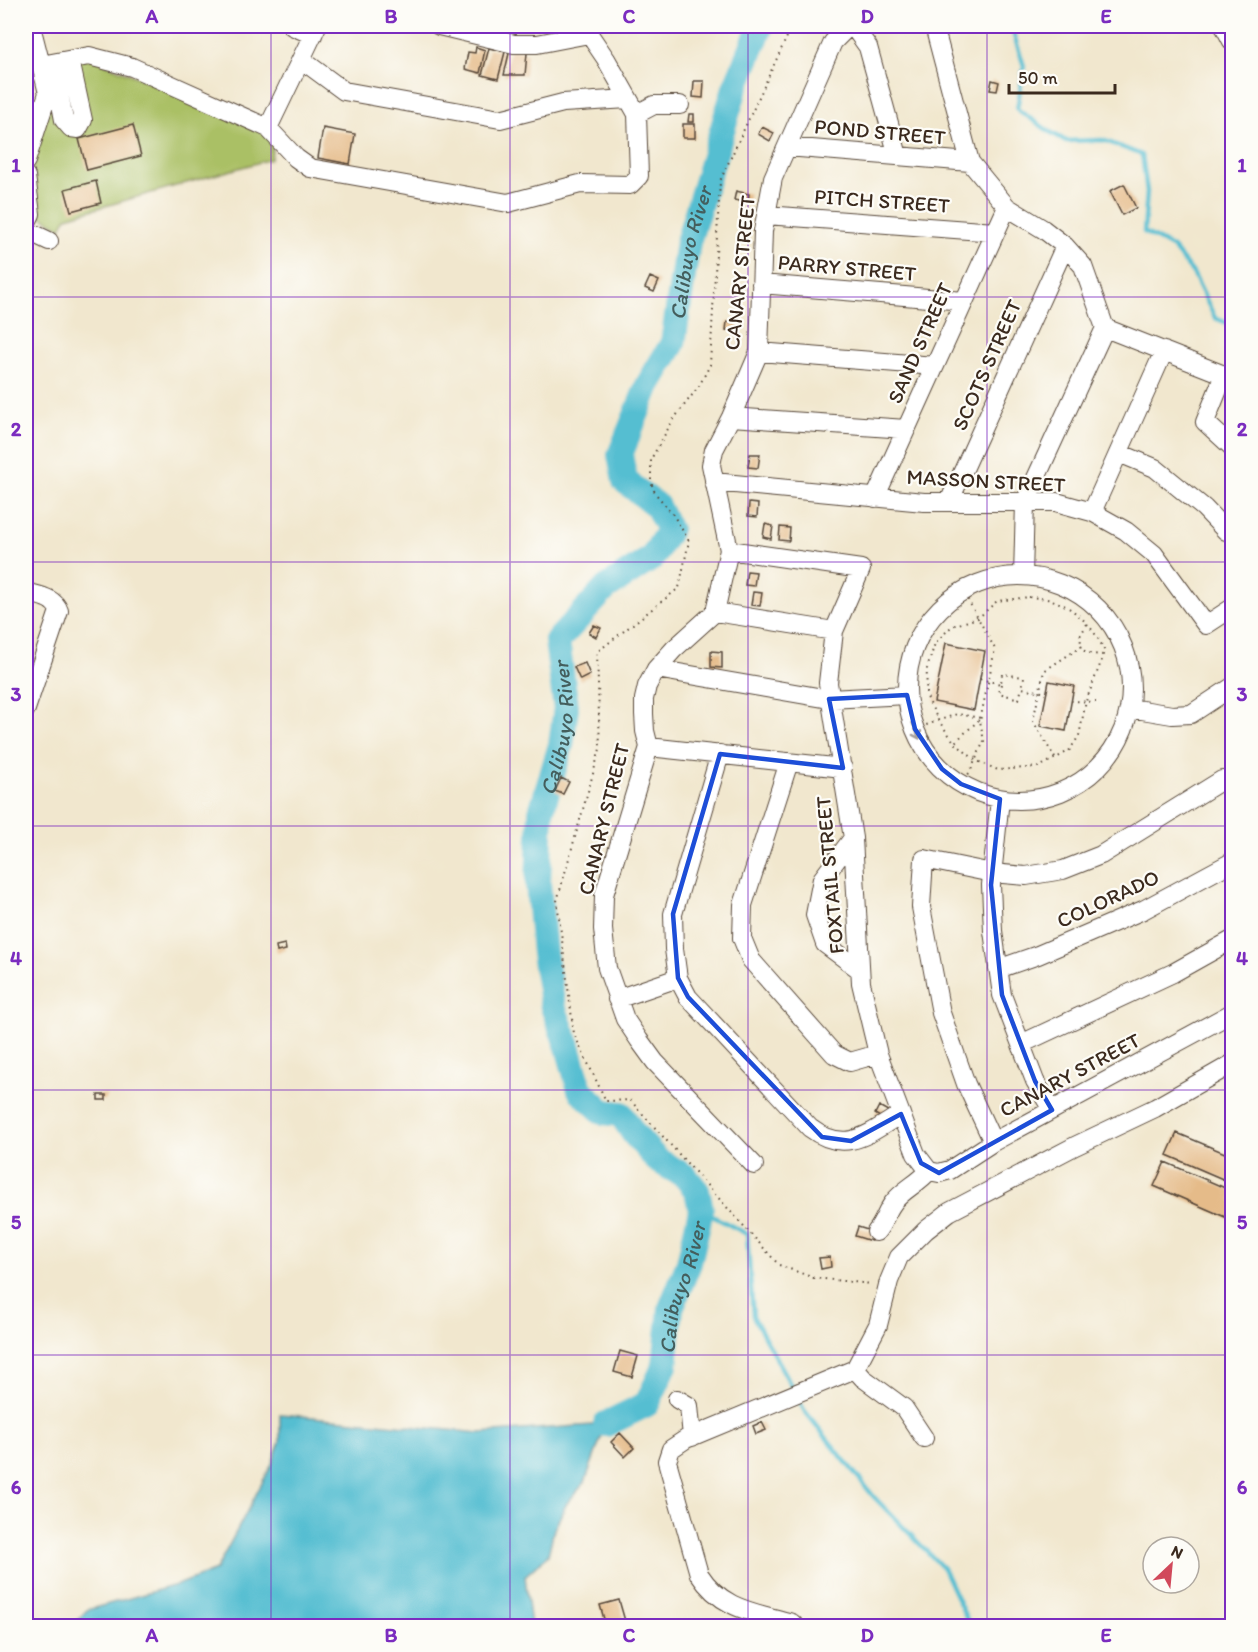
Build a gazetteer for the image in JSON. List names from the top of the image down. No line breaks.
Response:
{"streets":{"street":["POND STREET","PITCH STREET","PARRY STREET","CANARY STREET","SAND STREET","SCOTS STREET","MASSON STREET","FOXTAIL STREET","COLORADO"]},"crossings":[["POND STREET","CANARY STREET"],["PITCH STREET","CANARY STREET"],["PITCH STREET","SAND STREET"],["PARRY STREET","CANARY STREET"],["PARRY STREET","SAND STREET"],["CANARY STREET","MASSON STREET"],["CANARY STREET","FOXTAIL STREET"],["SAND STREET","MASSON STREET"],["SCOTS STREET","MASSON STREET"]],"water":["Calibuyo River"],"scale_bar":"50 m","north":"top right","grid":{"columns":["A","B","C","D","E"],"rows":["1","2","3","4","5","6"]}}
